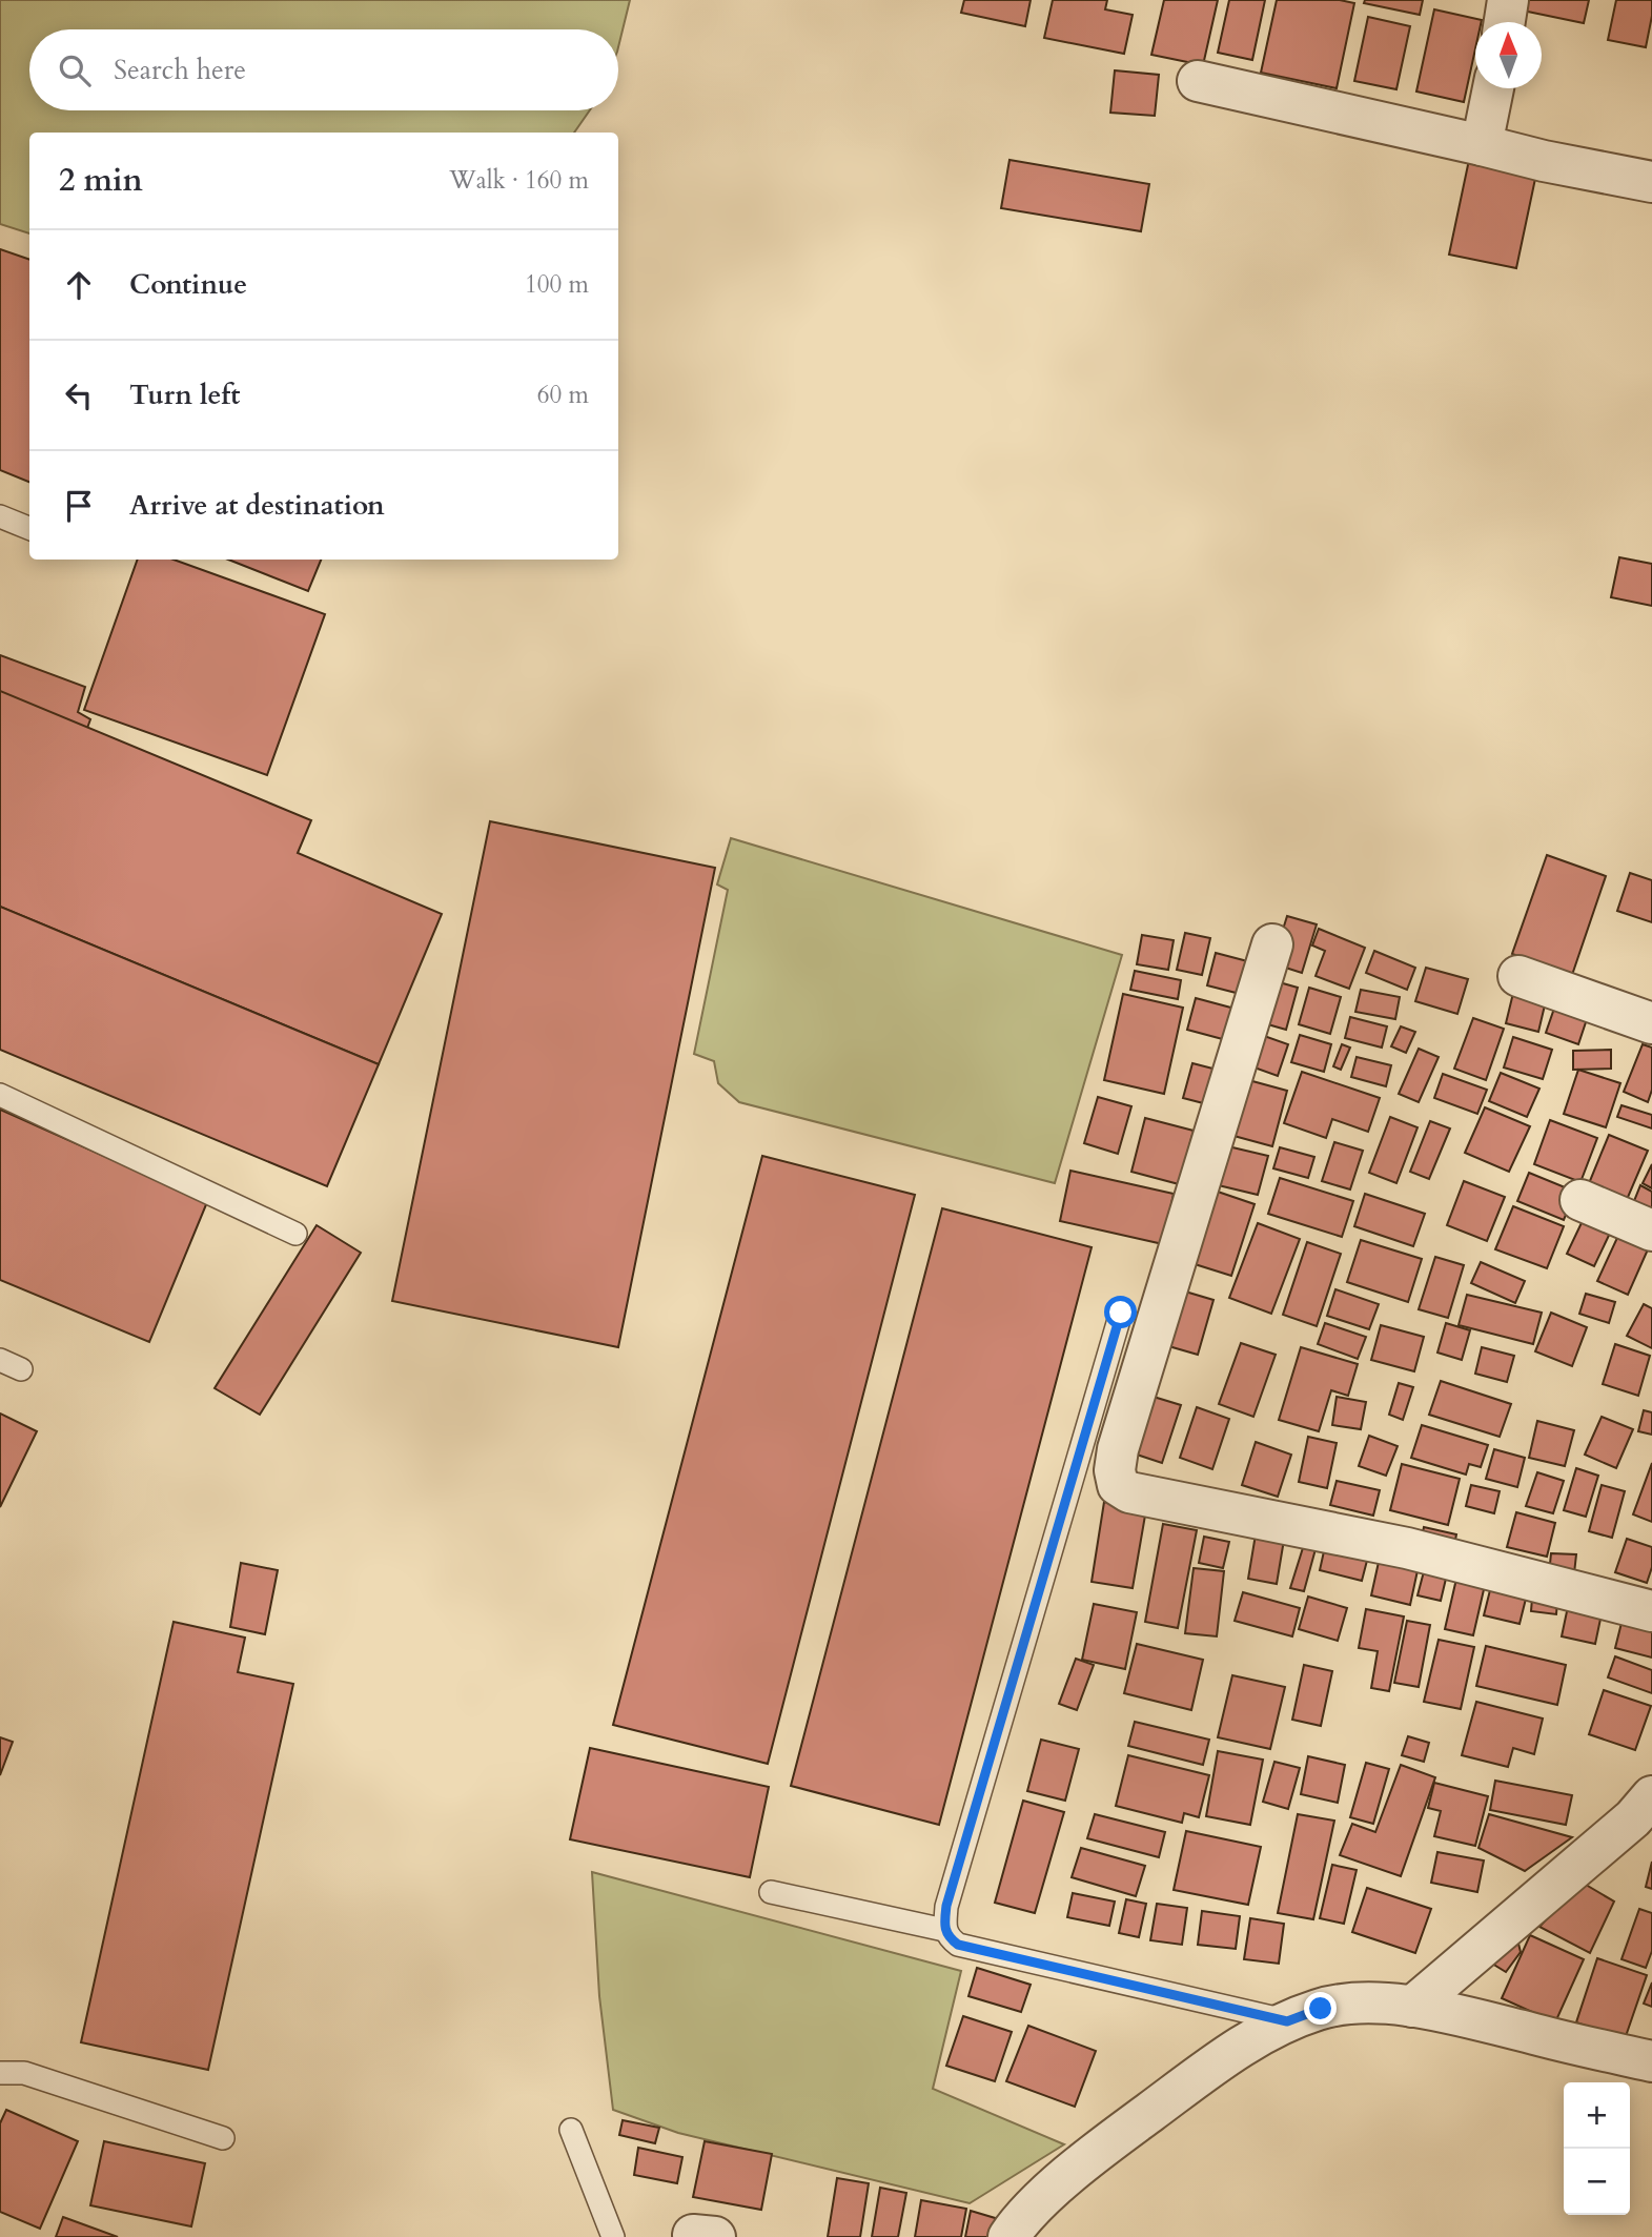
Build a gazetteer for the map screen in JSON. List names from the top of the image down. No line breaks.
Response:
{"north":"top","page":{"search":"Search here","heading":["2 min","Walk · 160 m"],"list":[["Continue","100 m"],["Turn left","60 m"],"Arrive at destination"],"map_buttons":["+","−"]}}
